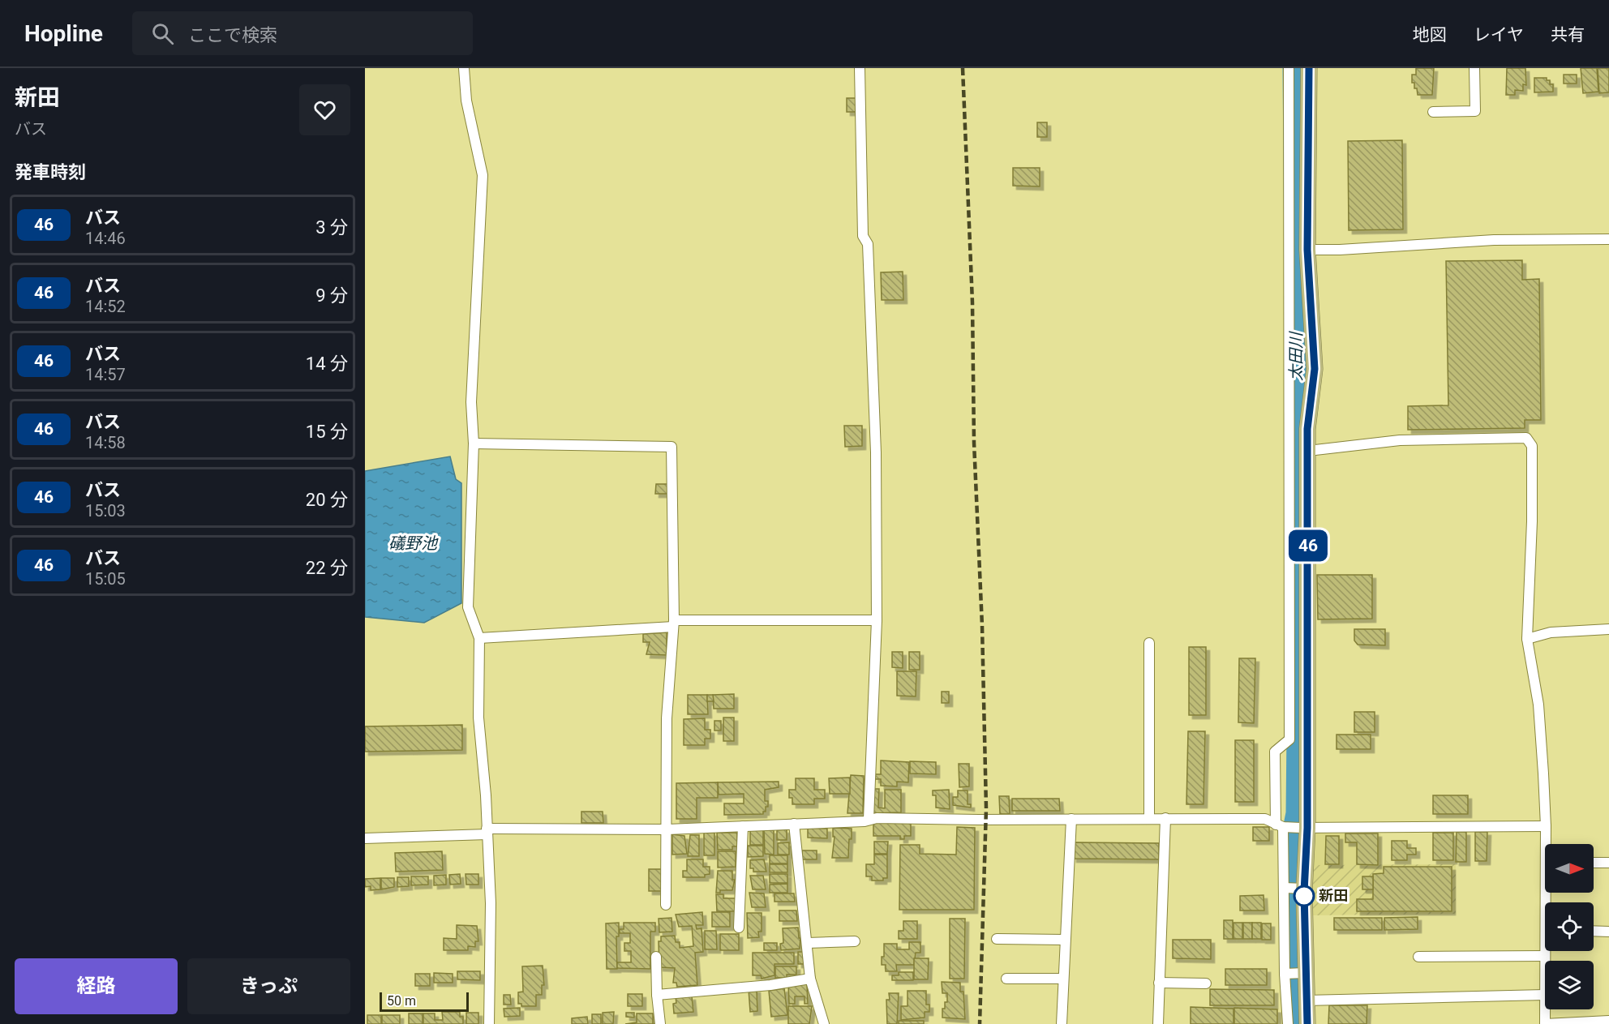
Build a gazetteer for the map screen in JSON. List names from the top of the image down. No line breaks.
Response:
{"water":["太田川","礒野池"],"places":["新田"],"lines":["bus line 46"],"scale_bar":"50 m","north":"right","page":{"header":"Hopline","search":"ここで検索","nav":["地図","レイヤ","共有"],"heading":[["新田","バス"],"発車時刻"],"on_map":"46","list":[{"mark":"46","name":"バス","note":"14:46","value":"3 分"},{"mark":"46","name":"バス","note":"14:52","value":"9 分"},{"mark":"46","name":"バス","note":"14:57","value":"14 分"},{"mark":"46","name":"バス","note":"14:58","value":"15 分"},{"mark":"46","name":"バス","note":"15:03","value":"20 分"},{"mark":"46","name":"バス","note":"15:05","value":"22 分"}],"buttons":["経路","きっぷ"],"scale":"50 m"}}
